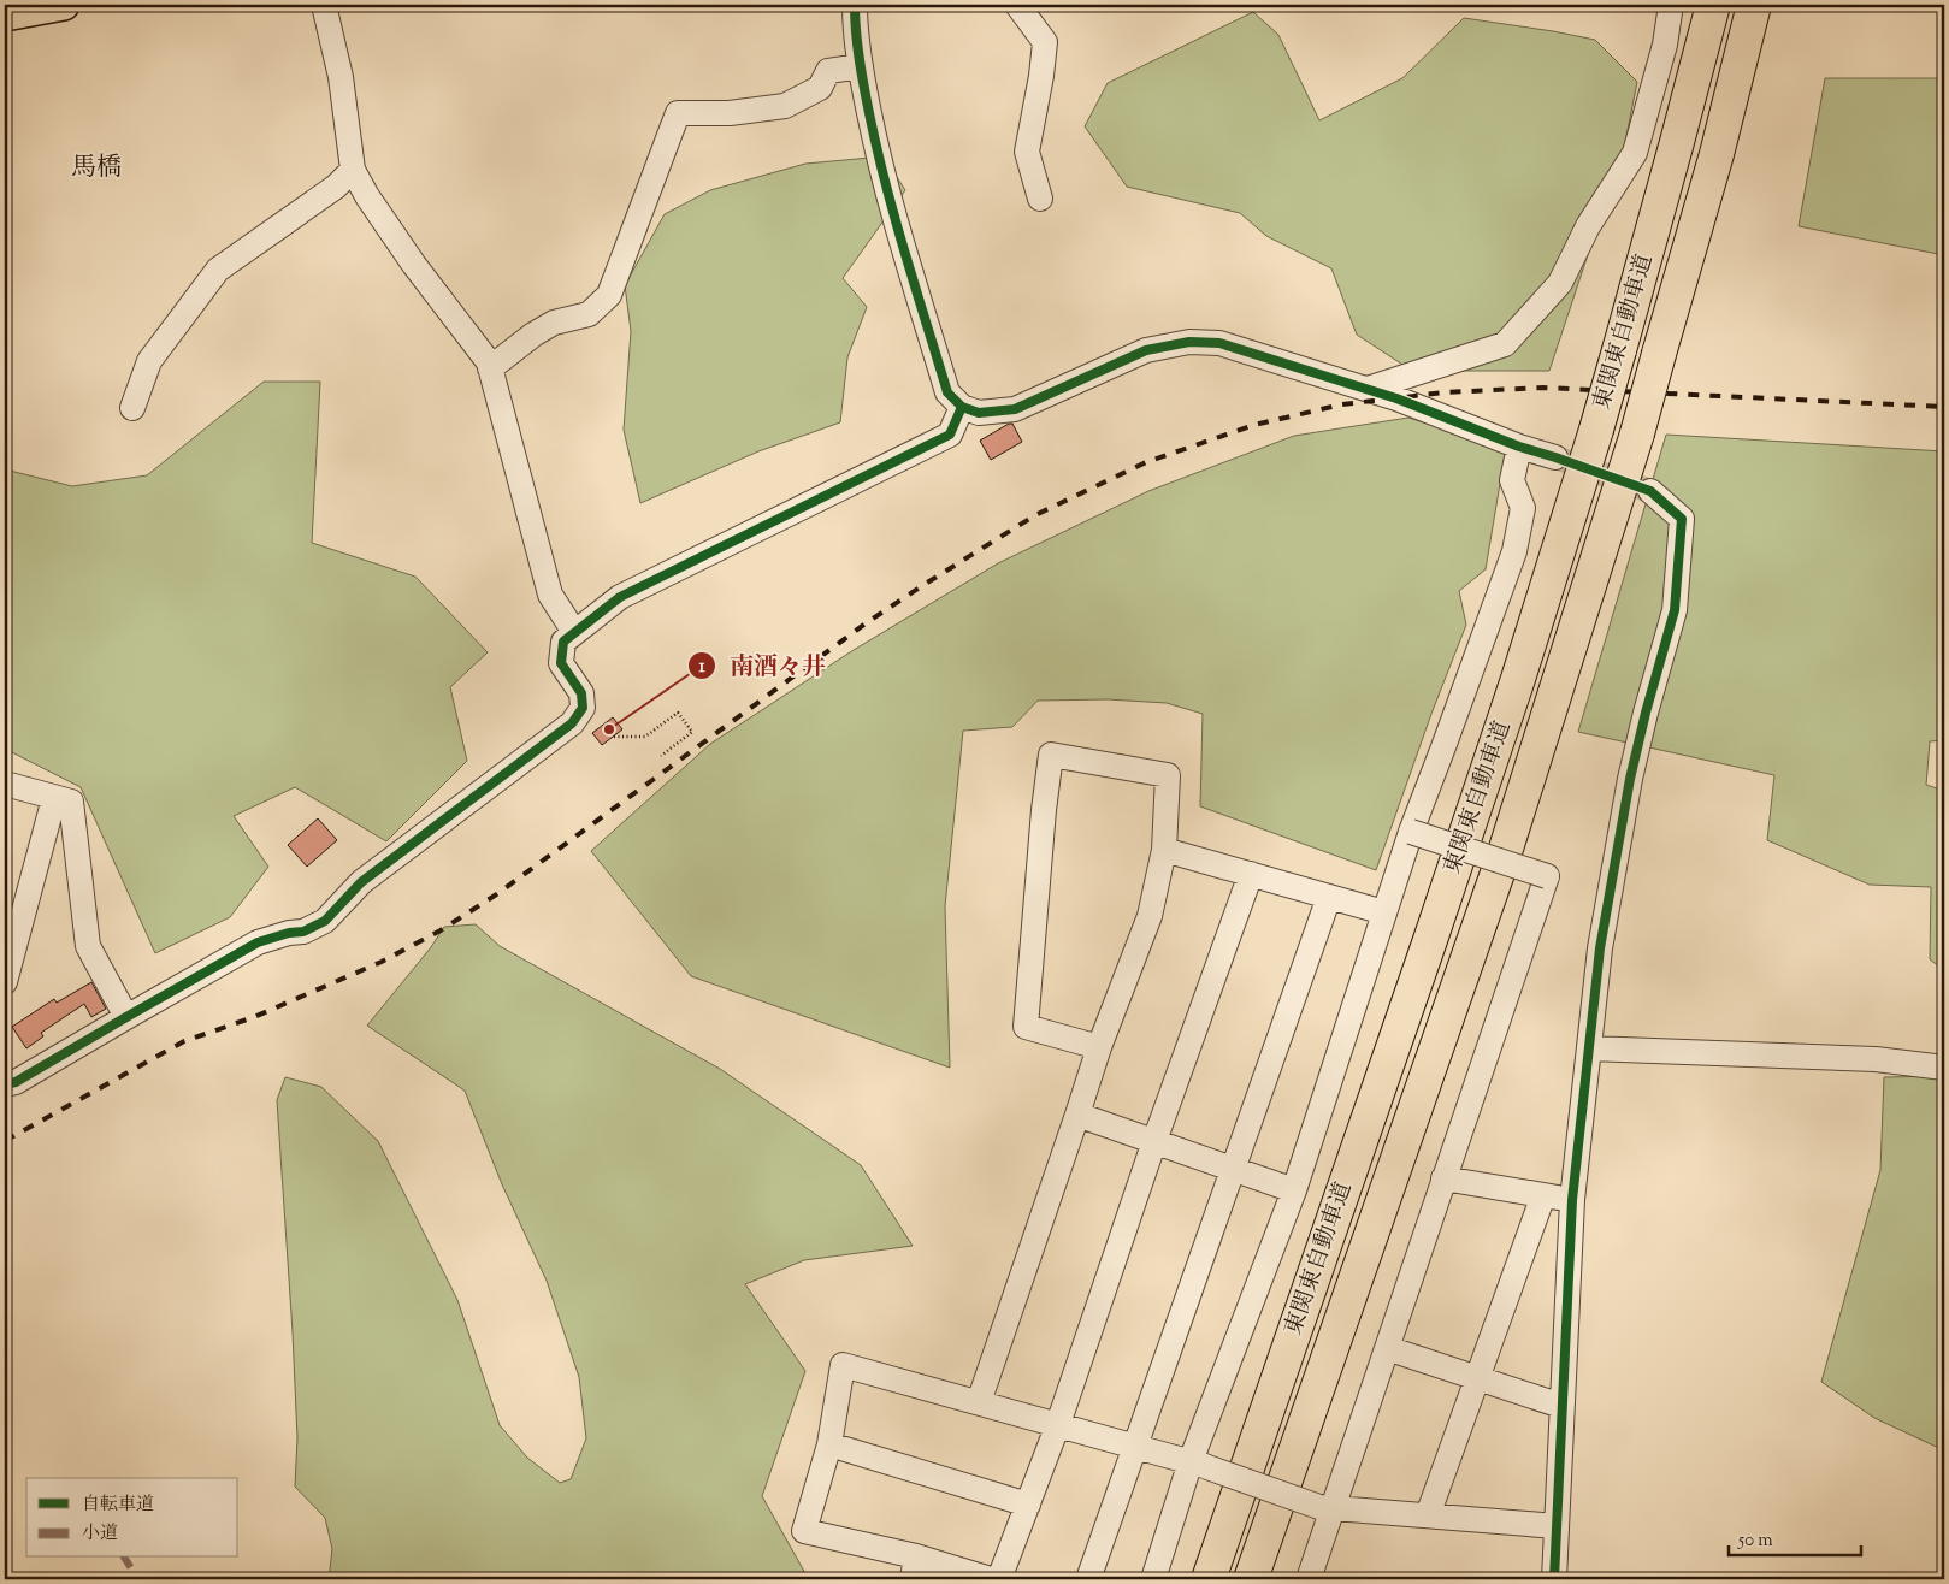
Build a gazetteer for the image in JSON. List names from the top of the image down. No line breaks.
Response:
{"streets":{"highway":["東関東自動車道"]},"districts":["馬橋"],"places":["南酒々井"],"legend":["自転車道","小道"],"scale_bar":"50 m"}
